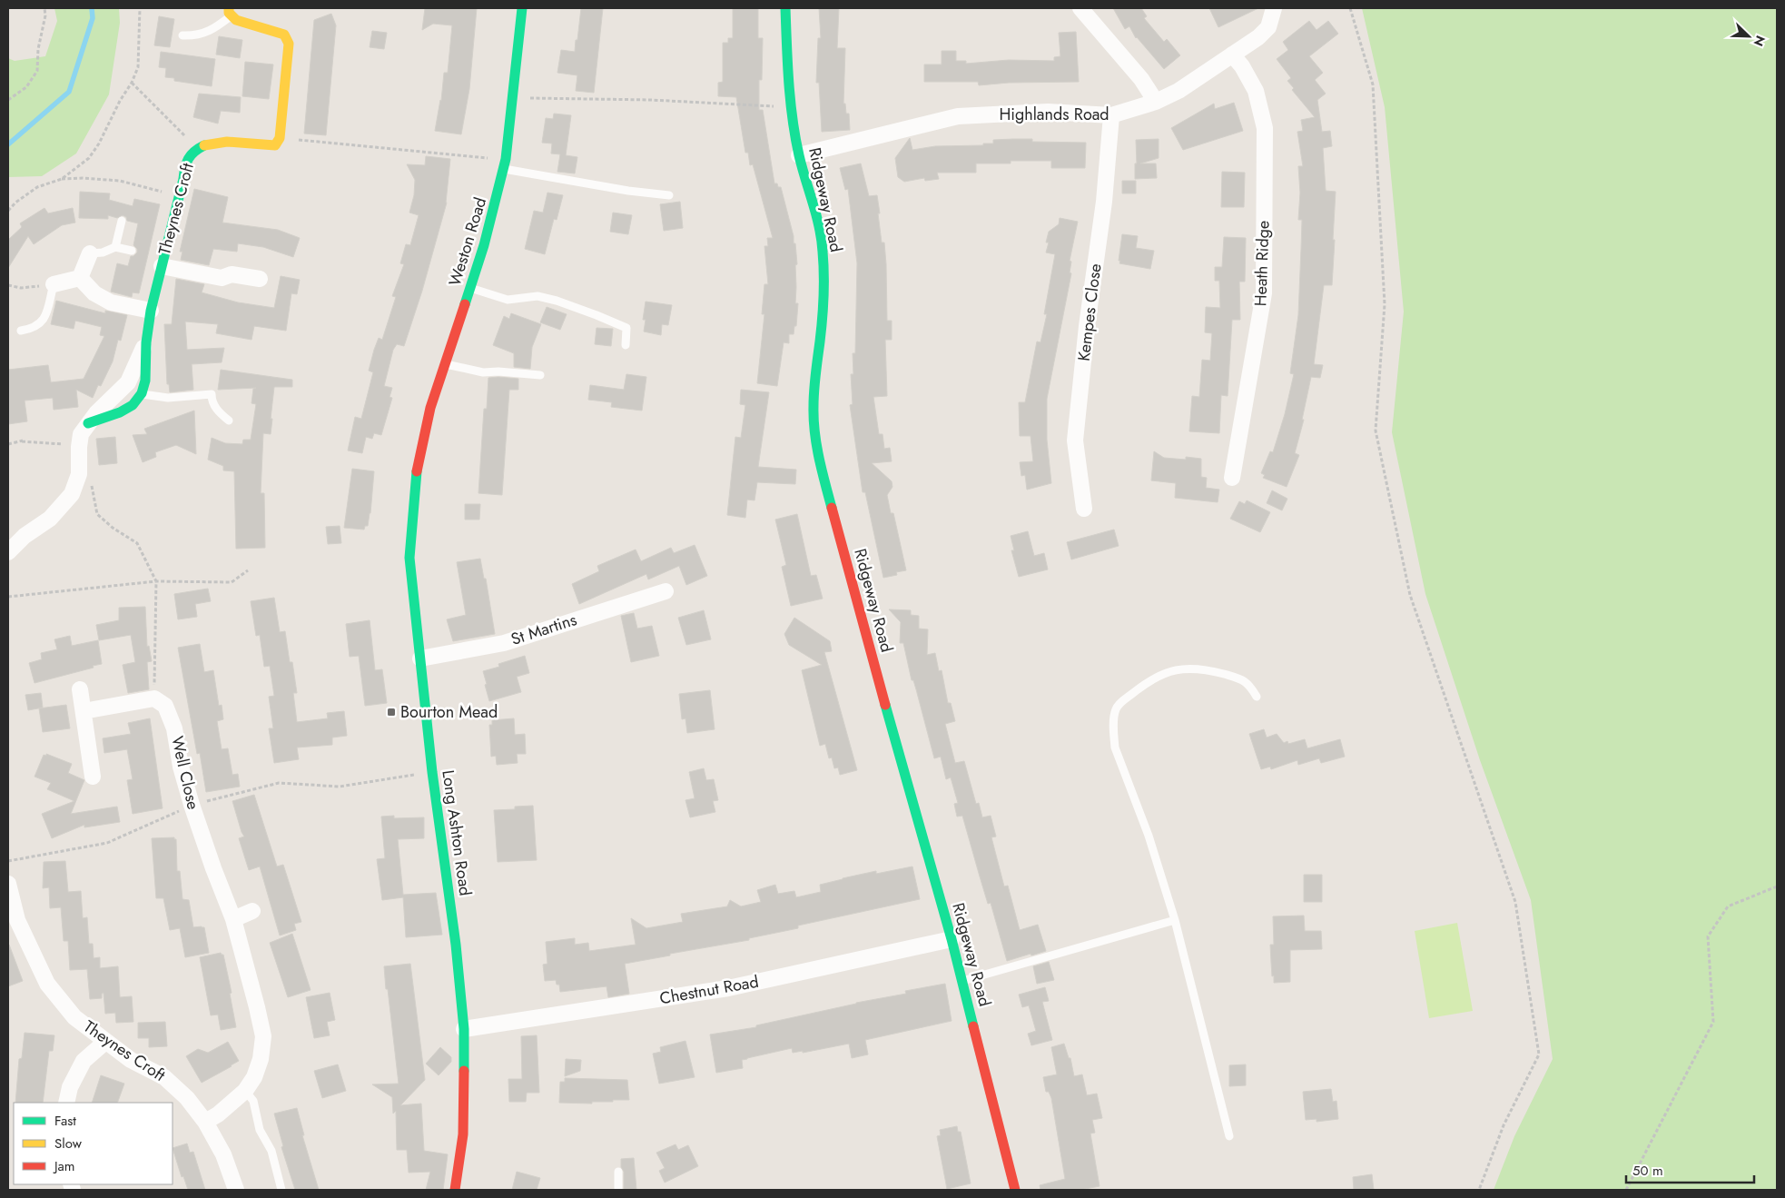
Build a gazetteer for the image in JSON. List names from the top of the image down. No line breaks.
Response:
{"streets":{"street":["Highlands Road","Ridgeway Road","Theynes Croft","Weston Road","Heath Ridge","Kempes Close","St Martins","Well Close","Long Ashton Road","Chestnut Road"]},"crossings":[["Highlands Road","Ridgeway Road"],["Highlands Road","Heath Ridge"],["Highlands Road","Kempes Close"],["Ridgeway Road","Chestnut Road"],["Theynes Croft","Well Close"],["Weston Road","Long Ashton Road"],["St Martins","Long Ashton Road"],["Long Ashton Road","Chestnut Road"]],"places":{"transit":["Bourton Mead"]},"legend":["Fast","Slow","Jam"],"scale_bar":"50 m","north":"bottom right"}
